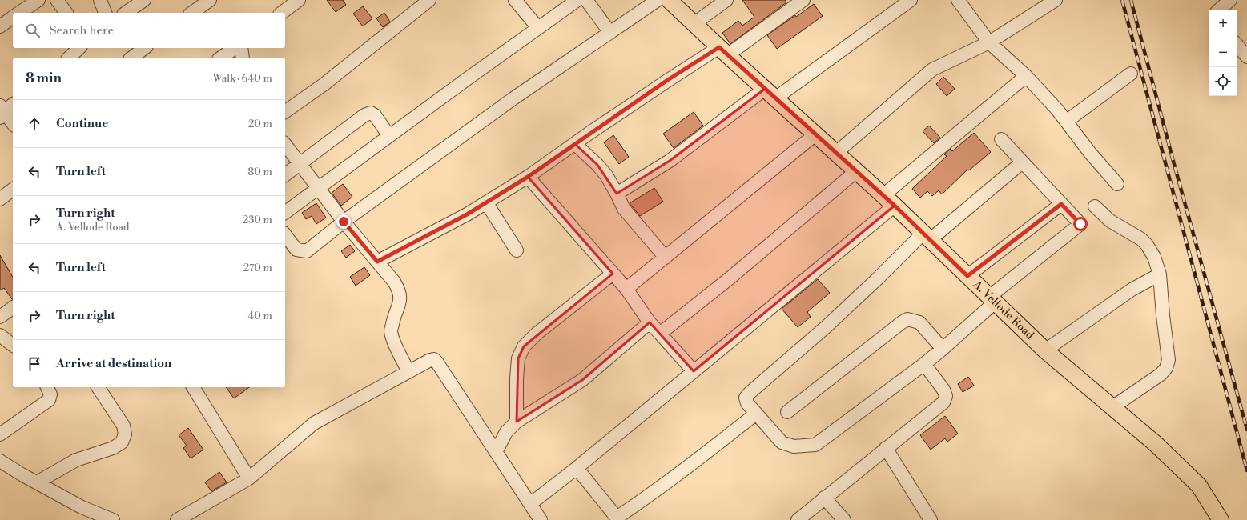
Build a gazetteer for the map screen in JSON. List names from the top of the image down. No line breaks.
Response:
{"streets":{"main road":["A. Vellode Road"]},"page":{"map_buttons":["+","−"],"search":"Search here","heading":["8 min","Walk · 640 m"],"list":[["Continue","20 m"],["Turn left","80 m"],["Turn right","A. Vellode Road","230 m"],["Turn left","270 m"],["Turn right","40 m"],"Arrive at destination"]}}
